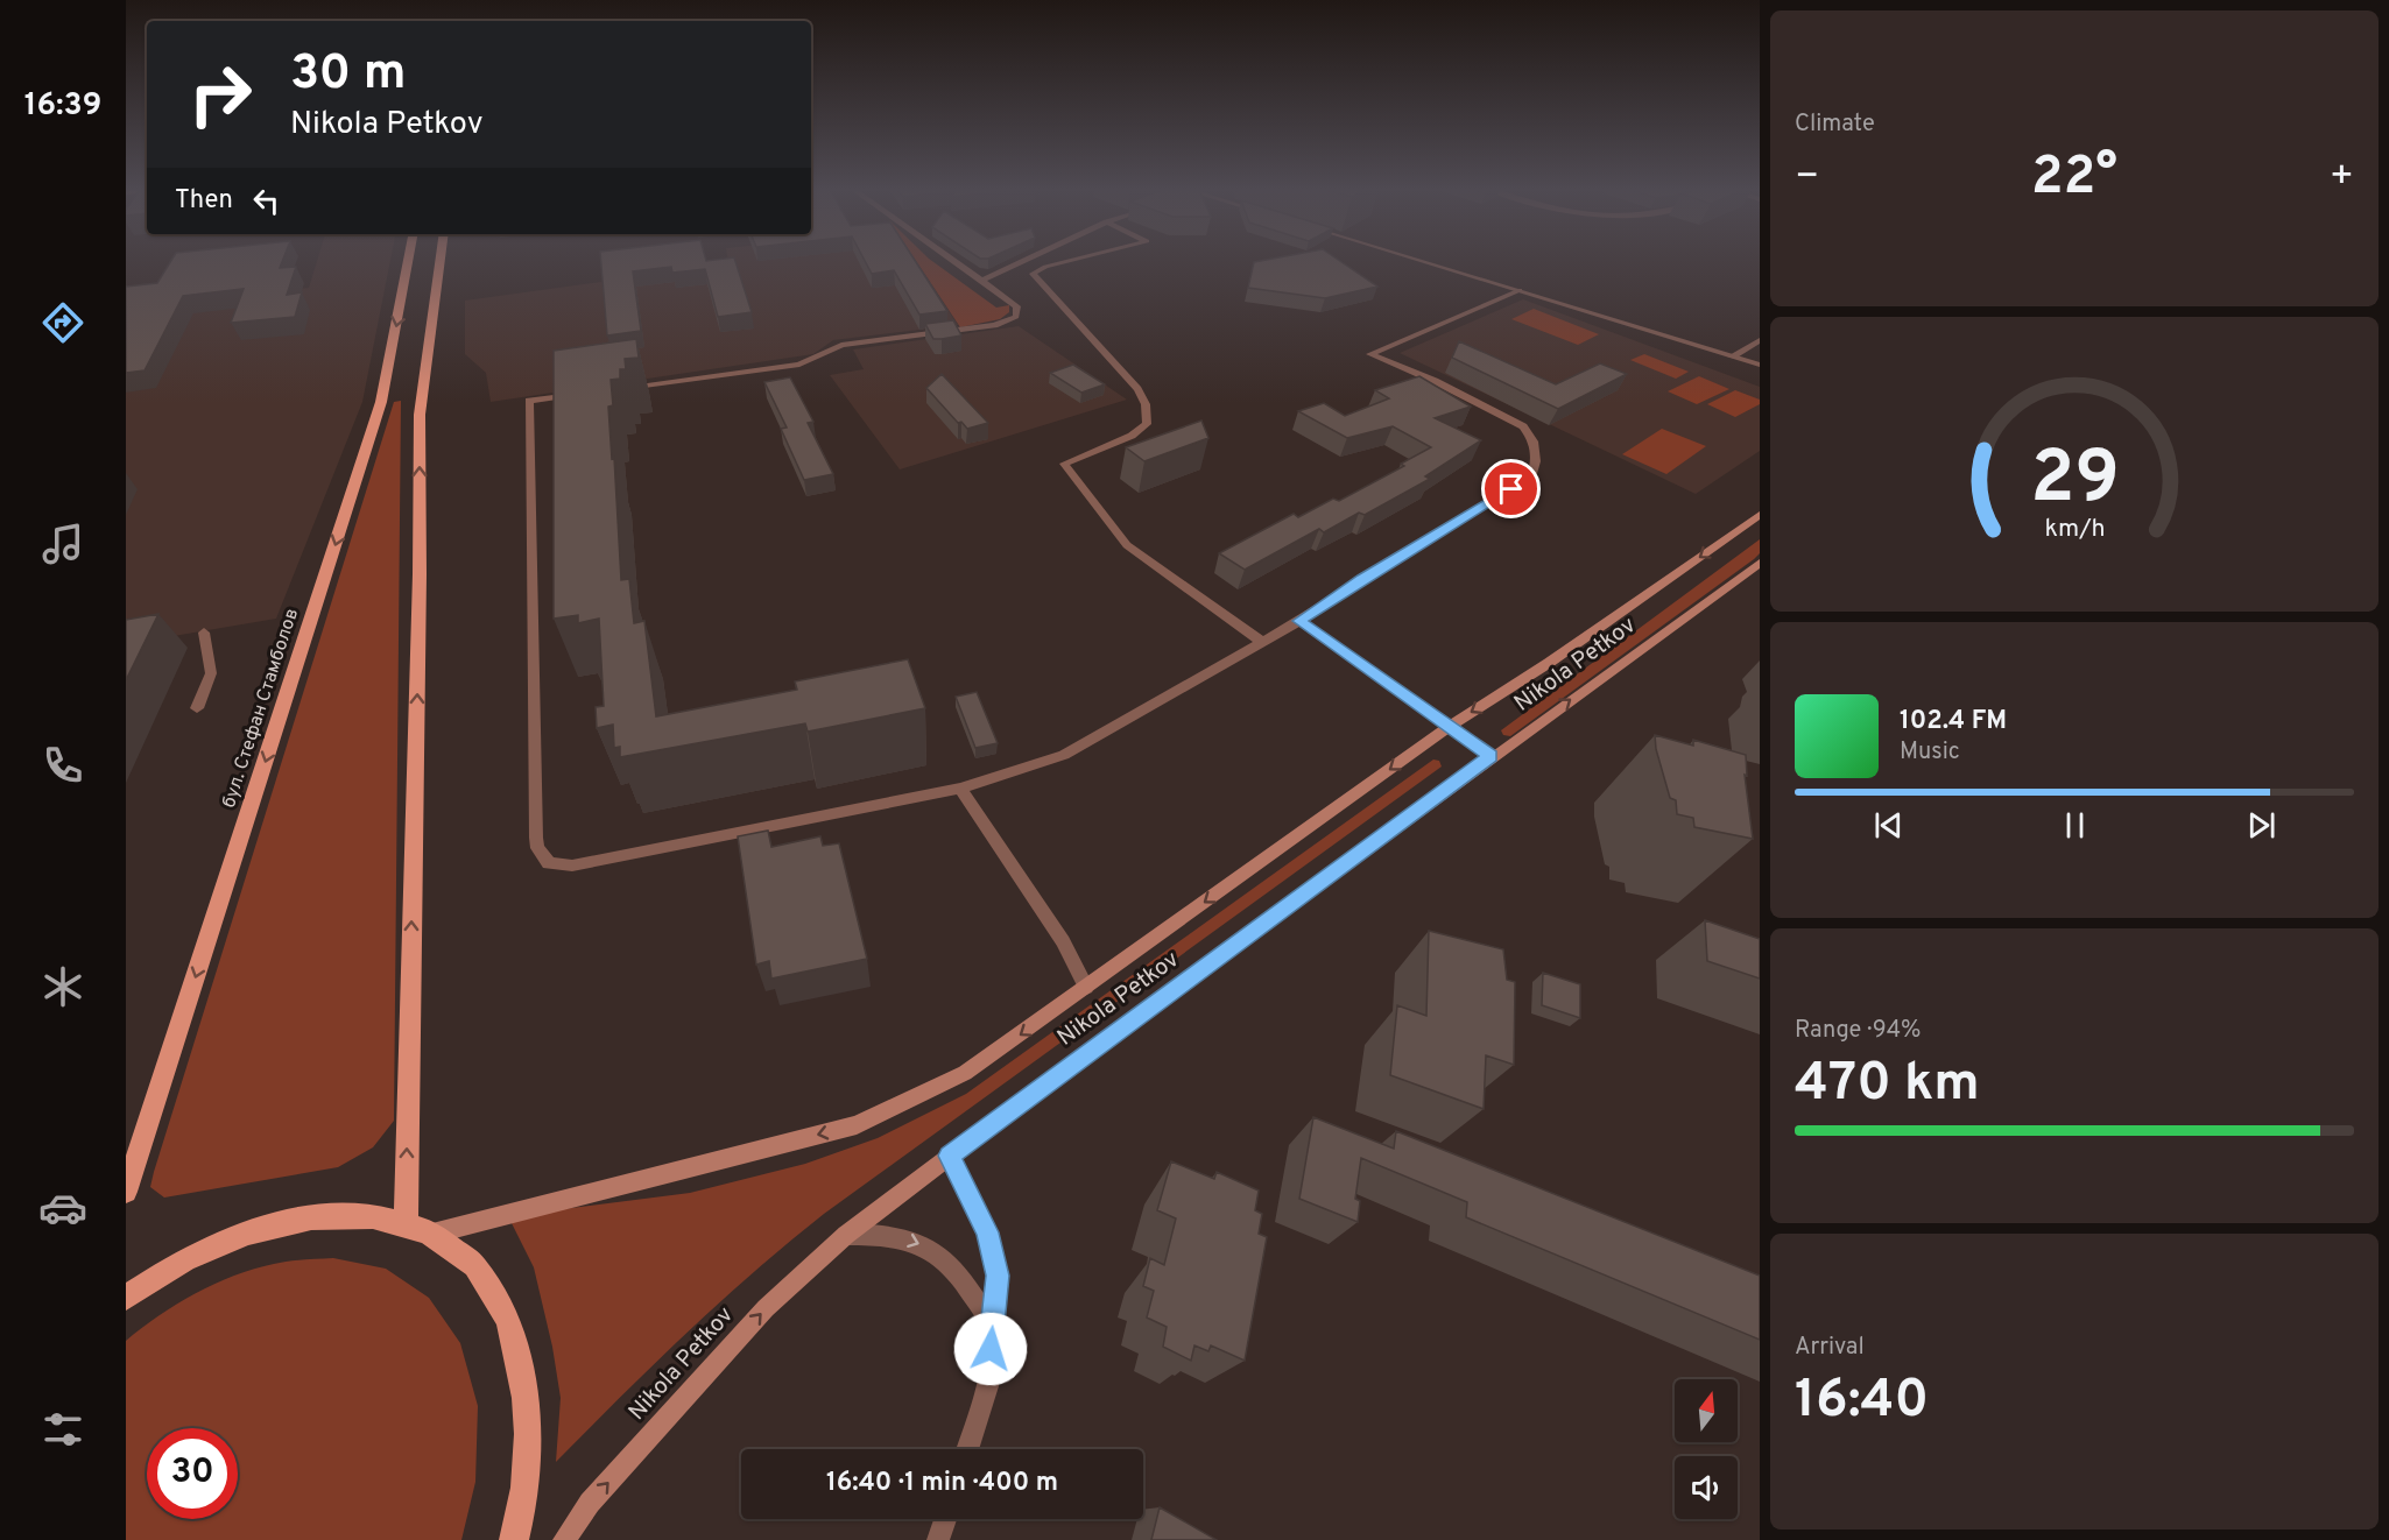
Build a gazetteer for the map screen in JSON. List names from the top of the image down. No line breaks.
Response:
{"streets":{"main road":["Nikola Petkov","бул. Стефан Стамболов"]},"north":"top","page":{"tabs":"16:39","tile":["Climate",["Range · 94%","470 km"],["Arrival","16:40"]],"turn":["30 m","Nikola Petkov"],"heat":["−","22°","+"],"then":"Then","song":["102.4 FM","Music"],"limit":"30","trip":"16:40 · 1 min · 400 m","gauge":["29","km/h"]}}
